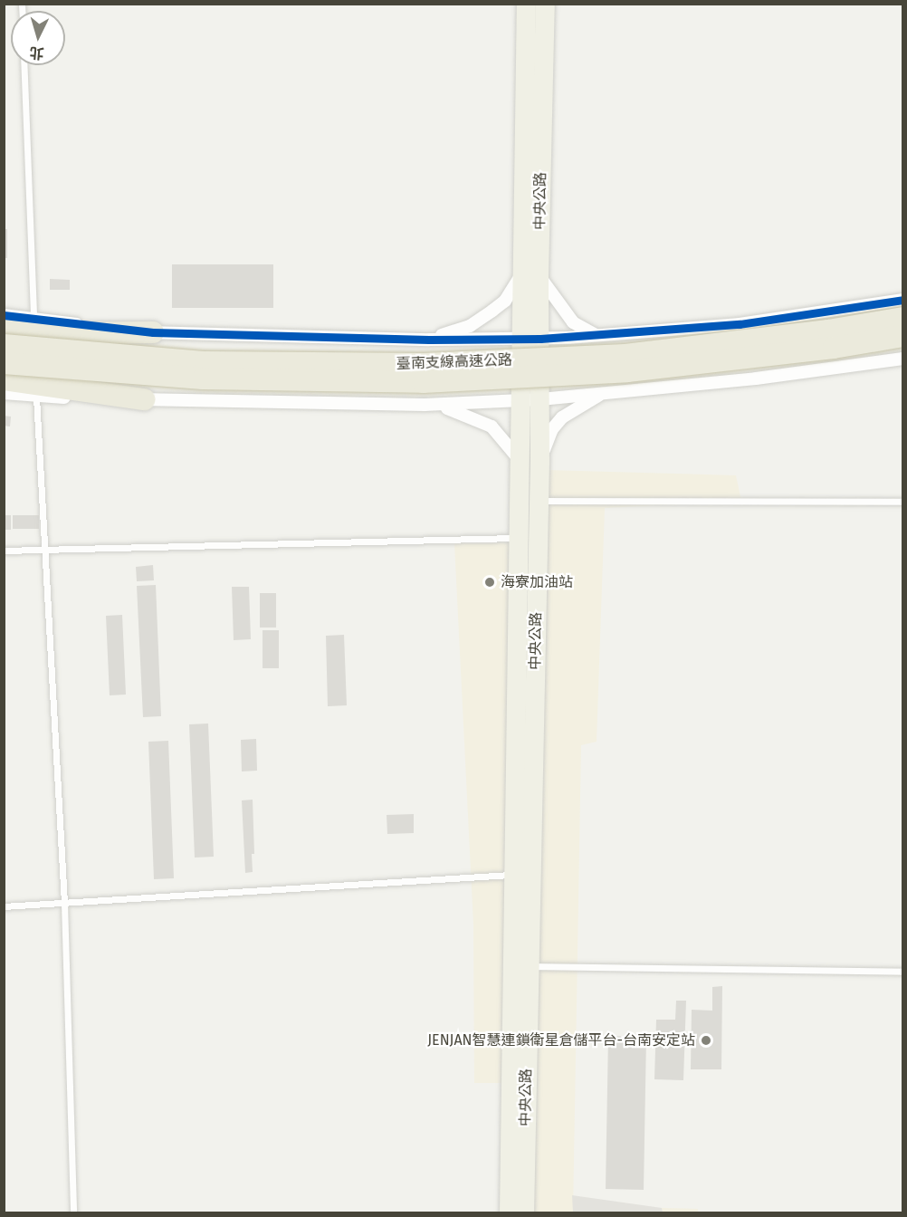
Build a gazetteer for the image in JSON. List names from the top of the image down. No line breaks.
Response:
{"streets":{"highway":["臺南支線高速公路"],"main road":["中央公路"]},"places":["海寮加油站","JENJAN智慧連鎖衛星倉儲平台-台南安定站"],"north":"bottom"}
